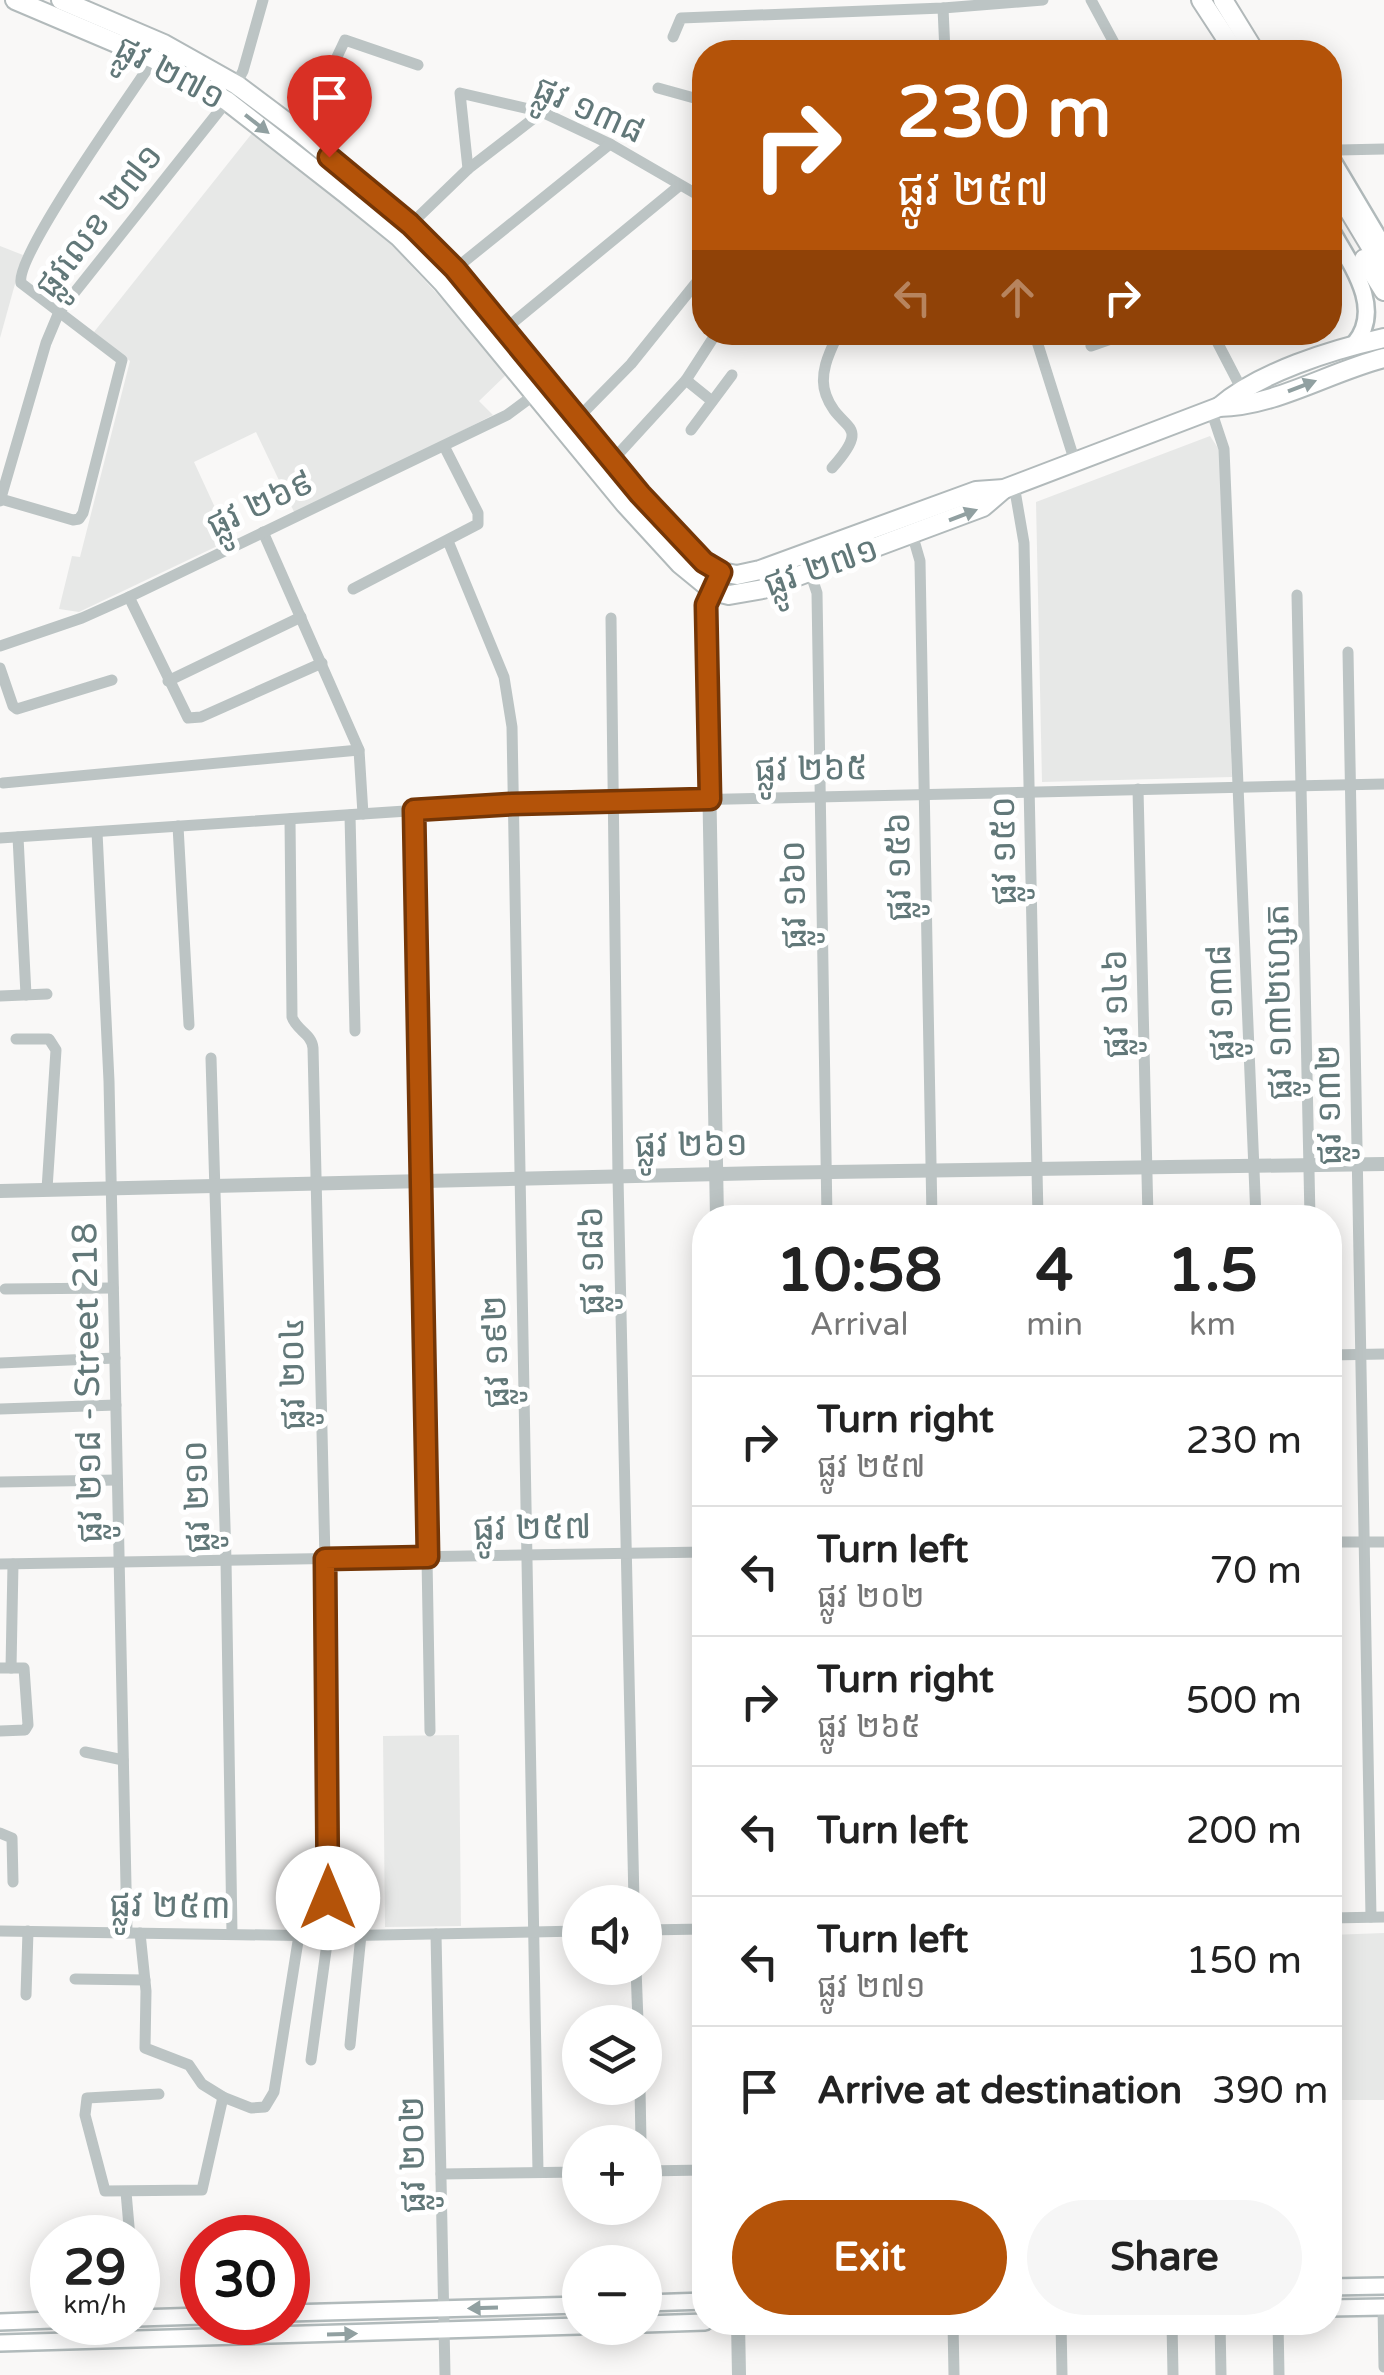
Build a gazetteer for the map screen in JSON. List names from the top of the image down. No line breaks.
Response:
{"streets":{"main road":["ផ្លូវ ២៧១"],"street":["ផ្លូវ ១៣៨","ផ្លូវលេខ ២៧១","ផ្លូវ ២៦៩","ផ្លូវ ២៦៥","ផ្លូវ ១៥០","ផ្លូវ ១៥៦","ផ្លូវ ១៦០","ផ្លូវ ១៣២ហ្សេត","ផ្លូវ ១៤៦","ផ្លូវ ១៣២","ផ្លូវ ២៦១","ផ្លូវ ១៨៦","ផ្លូវ ១៩២","ផ្លូវ ២០៤","ផ្លូវ ២១៨ - Street 218","ផ្លូវ ២១០","ផ្លូវ ២៥៧","ផ្លូវ ២៥៣","ផ្លូវ ២០២"]},"crossings":[["ផ្លូវ ២៧១","ផ្លូវ ១៣៨"],["ផ្លូវ ២៧១","ផ្លូវលេខ ២៧១"],["ផ្លូវ ២៧១","ផ្លូវ ២៦៩"],["ផ្លូវ ២៧១","ផ្លូវ ១៥០"],["ផ្លូវ ២៧១","ផ្លូវ ១៥៦"],["ផ្លូវ ២៧១","ផ្លូវ ១៦០"],["ផ្លូវ ១៣៨","ផ្លូវ ២៦៥"],["ផ្លូវ ១៣៨","ផ្លូវ ២៦១"],["ផ្លូវ ២៦៥","ផ្លូវ ១៥០"],["ផ្លូវ ២៦៥","ផ្លូវ ១៥៦"],["ផ្លូវ ២៦៥","ផ្លូវ ១៦០"],["ផ្លូវ ២៦៥","ផ្លូវ ១៣២ហ្សេត"],["ផ្លូវ ២៦៥","ផ្លូវ ១៤៦"],["ផ្លូវ ២៦៥","ផ្លូវ ១៣២"],["ផ្លូវ ២៦៥","ផ្លូវ ១៨៦"],["ផ្លូវ ២៦៥","ផ្លូវ ១៩២"],["ផ្លូវ ២៦៥","ផ្លូវ ២០៤"],["ផ្លូវ ២៦៥","ផ្លូវ ២១៨ - Street 218"],["ផ្លូវ ១៥០","ផ្លូវ ២៦១"],["ផ្លូវ ១៥៦","ផ្លូវ ២៦១"],["ផ្លូវ ១៦០","ផ្លូវ ២៦១"],["ផ្លូវ ១៣២ហ្សេត","ផ្លូវ ២៦១"],["ផ្លូវ ១៤៦","ផ្លូវ ២៦១"],["ផ្លូវ ១៣២","ផ្លូវ ២៦១"],["ផ្លូវ ២៦១","ផ្លូវ ១៨៦"],["ផ្លូវ ២៦១","ផ្លូវ ១៩២"],["ផ្លូវ ២៦១","ផ្លូវ ២០៤"],["ផ្លូវ ២៦១","ផ្លូវ ២១៨ - Street 218"],["ផ្លូវ ២៦១","ផ្លូវ ២១០"],["ផ្លូវ ១៨៦","ផ្លូវ ២៥៧"],["ផ្លូវ ១៩២","ផ្លូវ ២៥៧"],["ផ្លូវ ១៩២","ផ្លូវ ២៥៣"],["ផ្លូវ ២០៤","ផ្លូវ ២៥៧"],["ផ្លូវ ២០៤","ផ្លូវ ២៥៣"],["ផ្លូវ ២១៨ - Street 218","ផ្លូវ ២៥៧"],["ផ្លូវ ២១៨ - Street 218","ផ្លូវ ២៥៣"],["ផ្លូវ ២១០","ផ្លូវ ២៥៧"],["ផ្លូវ ២១០","ផ្លូវ ២៥៣"],["ផ្លូវ ២៥៣","ផ្លូវ ២០២"]],"page":{"turn":["230 m","ផ្លូវ ២៥៧"],"eta":["10:58","Arrival","4","min","1.5","km"],"list":[{"name":"Turn right","note":"ផ្លូវ ២៥៧","value":"230 m"},{"name":"Turn left","note":"ផ្លូវ ២០២","value":"70 m"},{"name":"Turn right","note":"ផ្លូវ ២៦៥","value":"500 m"},{"name":"Turn left","value":"200 m"},{"name":"Turn left","note":"ផ្លូវ ២៧១","value":"150 m"},{"name":"Arrive at destination","value":"390 m"}],"map_buttons":["+","−"],"buttons":["Exit","Share"],"speed":"29 km/h","limit":"30"}}
